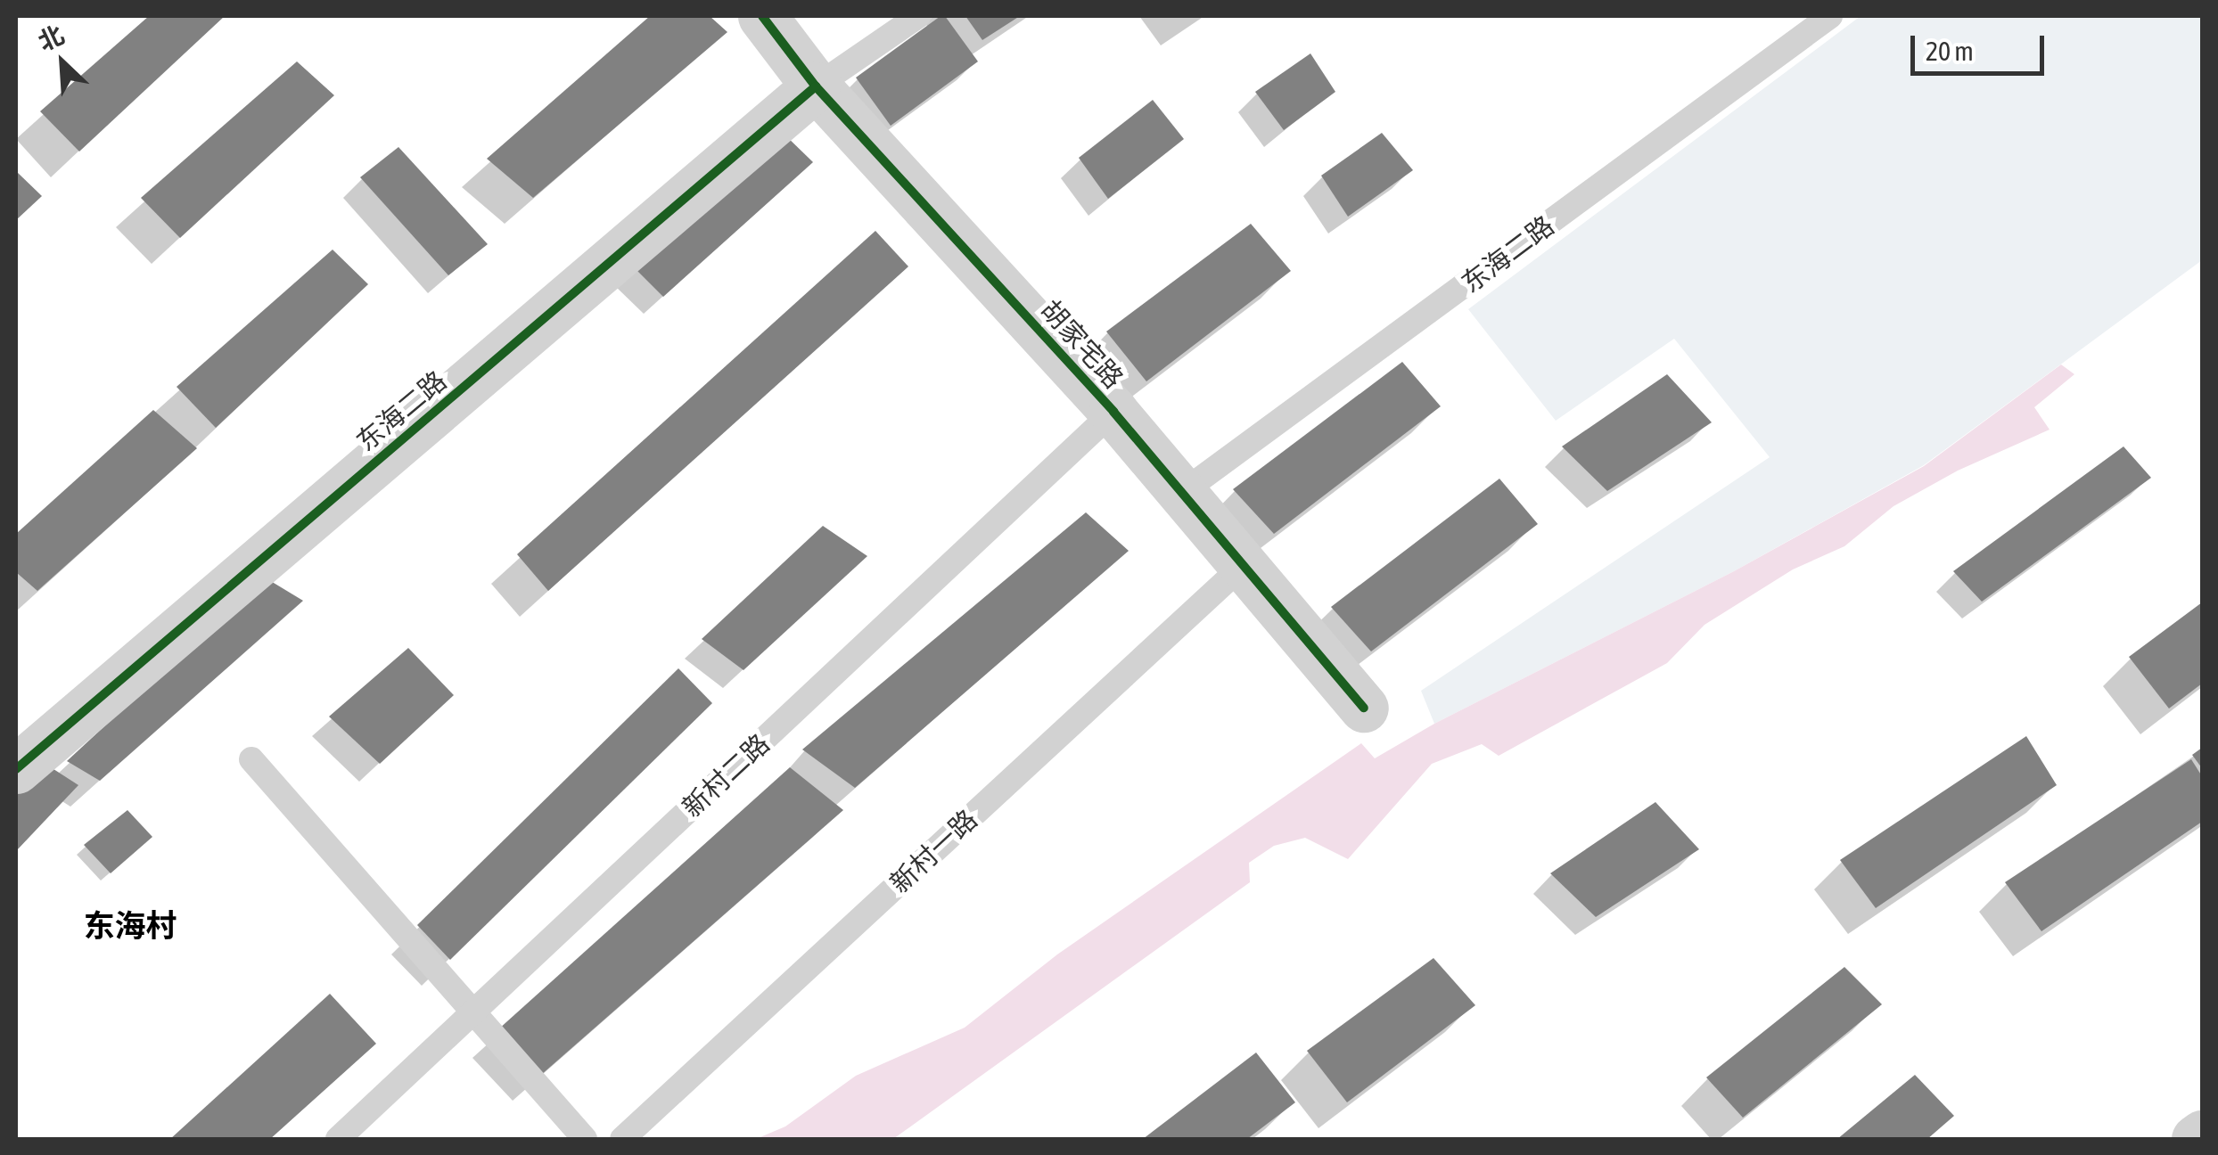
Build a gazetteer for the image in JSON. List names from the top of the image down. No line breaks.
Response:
{"streets":{"street":["东海二路","胡家宅路"],"lane":["新村二路","新村一路"]},"crossings":[["东海二路","胡家宅路"],["胡家宅路","新村二路"],["胡家宅路","新村一路"]],"districts":["东海村"],"scale_bar":"20 m","north":"top left"}
